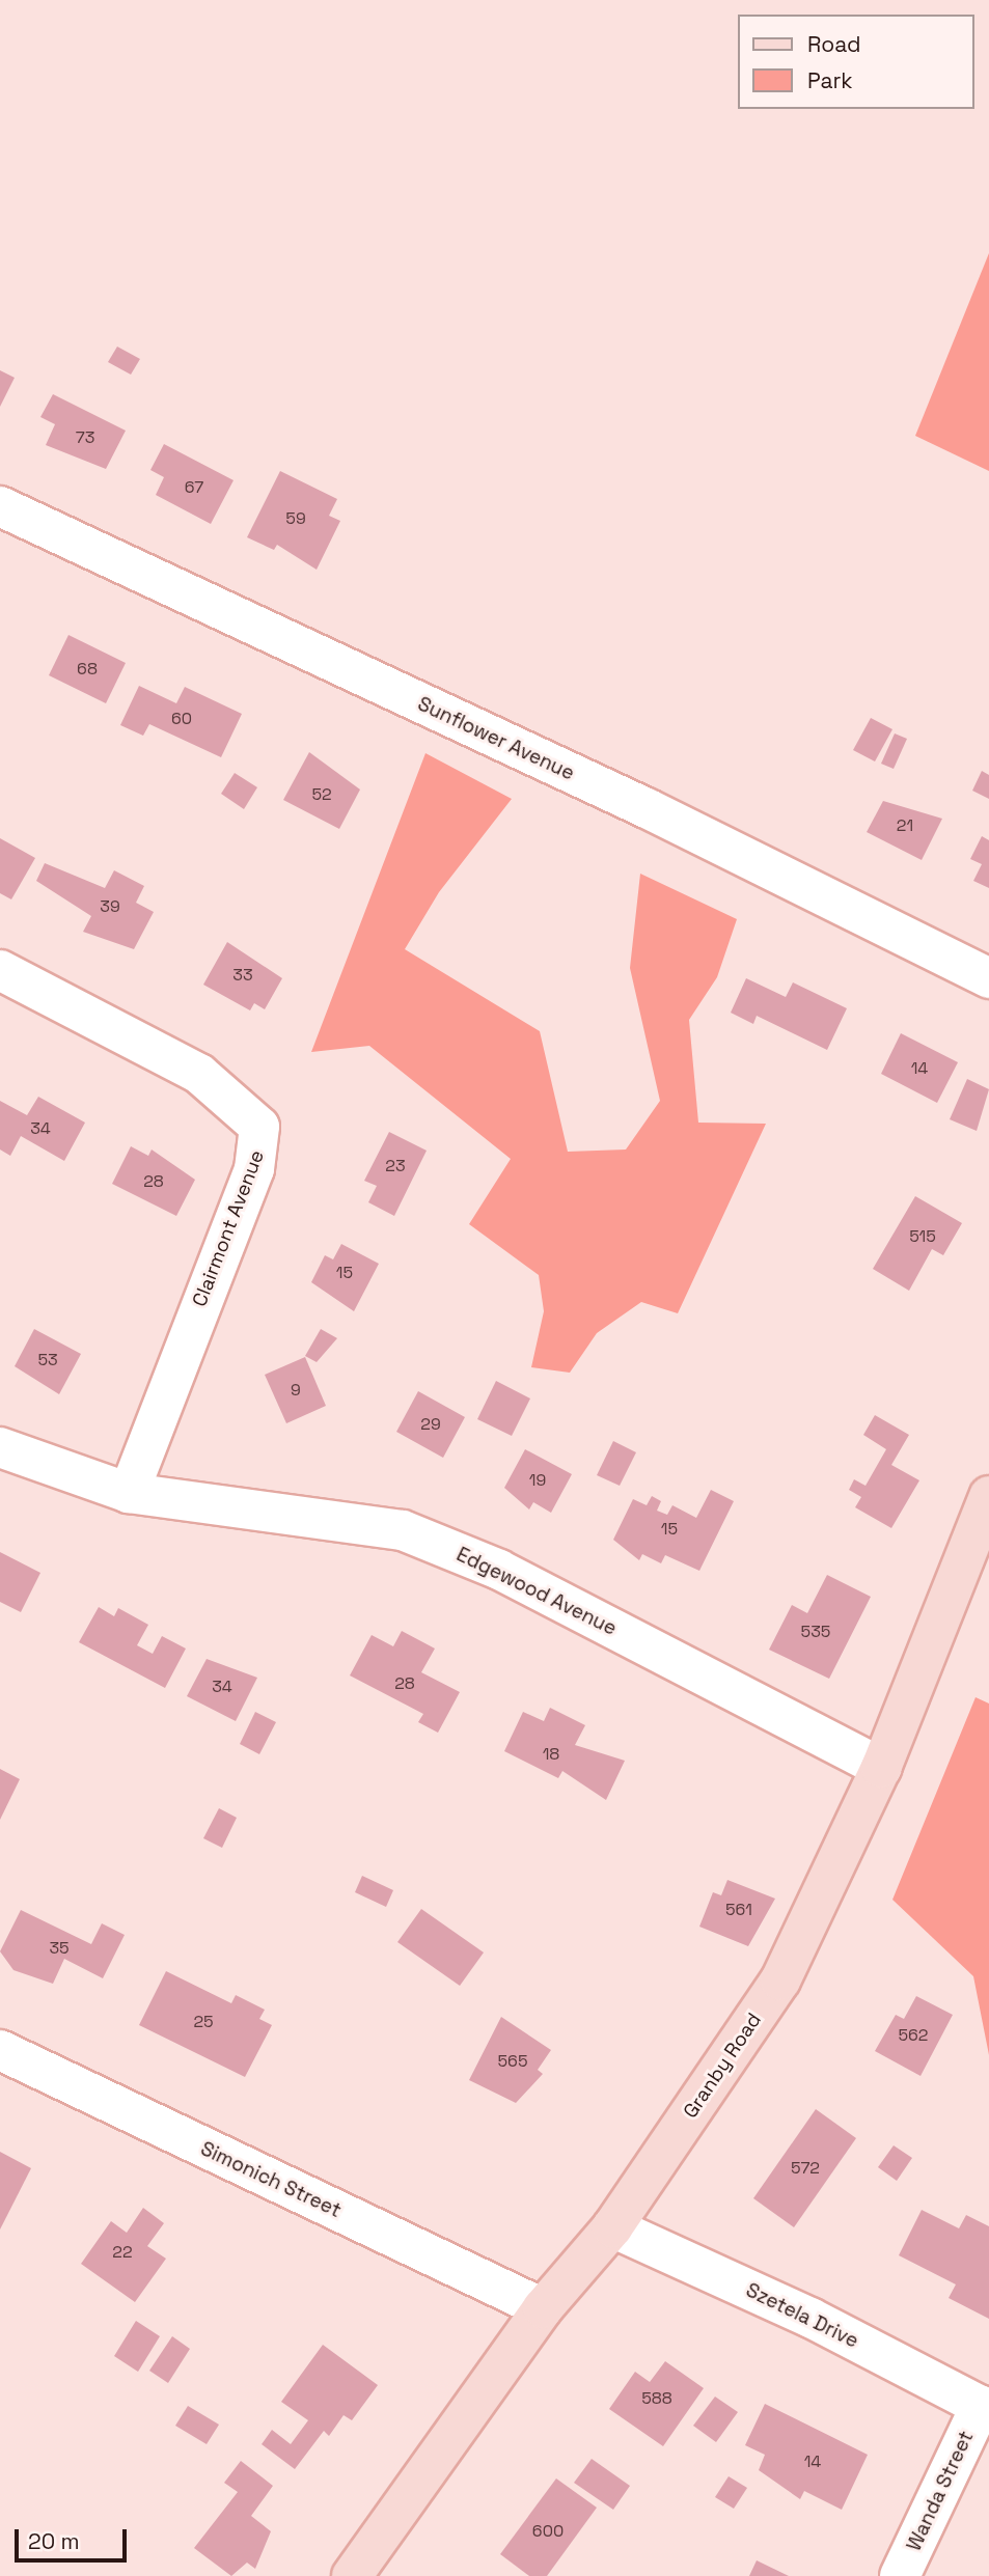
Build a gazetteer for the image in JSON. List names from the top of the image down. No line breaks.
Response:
{"streets":{"main road":["Granby Road"],"street":["Sunflower Avenue","Clairmont Avenue","Edgewood Avenue","Simonich Street","Szetela Drive","Wanda Street"]},"crossings":[["Clairmont Avenue","Edgewood Avenue"],["Edgewood Avenue","Granby Road"],["Granby Road","Simonich Street"],["Granby Road","Szetela Drive"],["Szetela Drive","Wanda Street"]],"house_numbers":["73","67","59","68","60","52","21","39","33","14","34","23","28","515","15","53","9","29","19","15","535","28","34","18","561","35","25","562","565","572","22","588","14","600"],"legend":["Road","Park"],"scale_bar":"20 m"}
